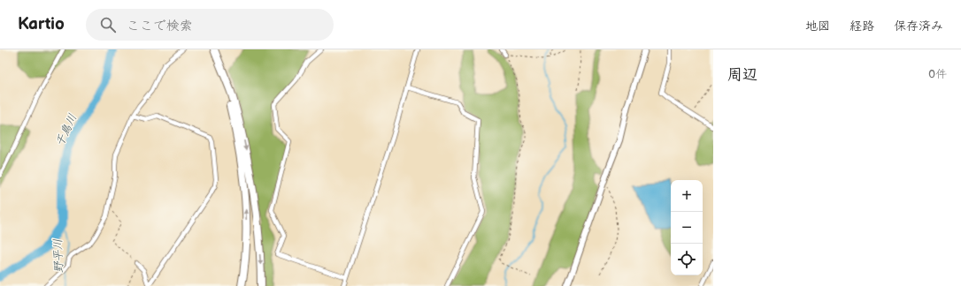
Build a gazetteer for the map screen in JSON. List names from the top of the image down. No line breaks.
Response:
{"water":["千鳥川","野平川"],"page":{"header":"Kartio","search":"ここで検索","nav":["地図","経路","保存済み"],"heading":["周辺","0件"],"map_buttons":["+","−"]}}
